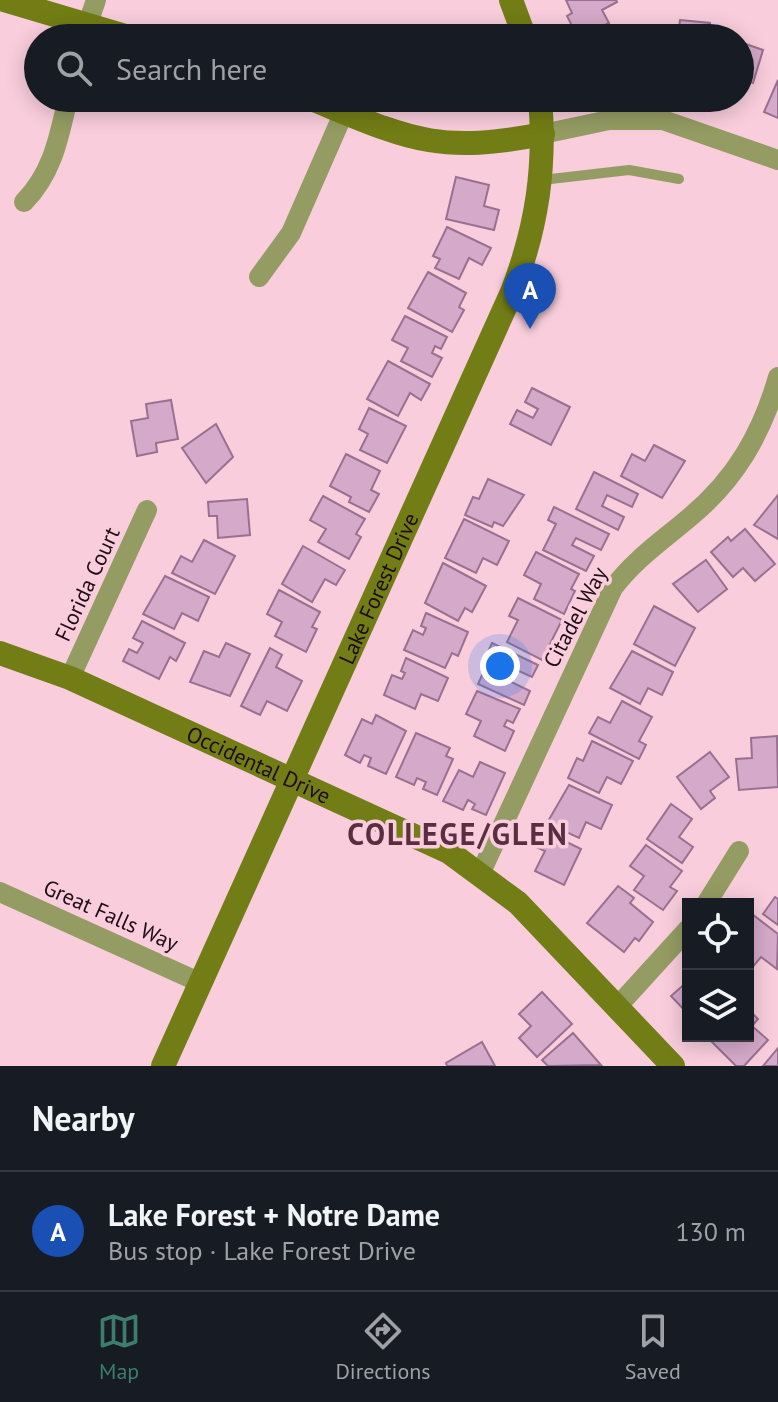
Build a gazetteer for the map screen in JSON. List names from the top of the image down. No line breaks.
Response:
{"streets":{"street":["Florida Court","Lake Forest Drive","Citadel Way","Occidental Drive","Great Falls Way"]},"crossings":[["Florida Court","Occidental Drive"],["Lake Forest Drive","Occidental Drive"],["Lake Forest Drive","Great Falls Way"],["Citadel Way","Occidental Drive"]],"districts":["COLLEGE/GLEN"],"page":{"search":"Search here","pins":"A","heading":"Nearby","list":[{"mark":"A","name":"Lake Forest + Notre Dame","note":"Bus stop · Lake Forest Drive","value":"130 m"}],"nav":["Map","Directions","Saved"]}}
